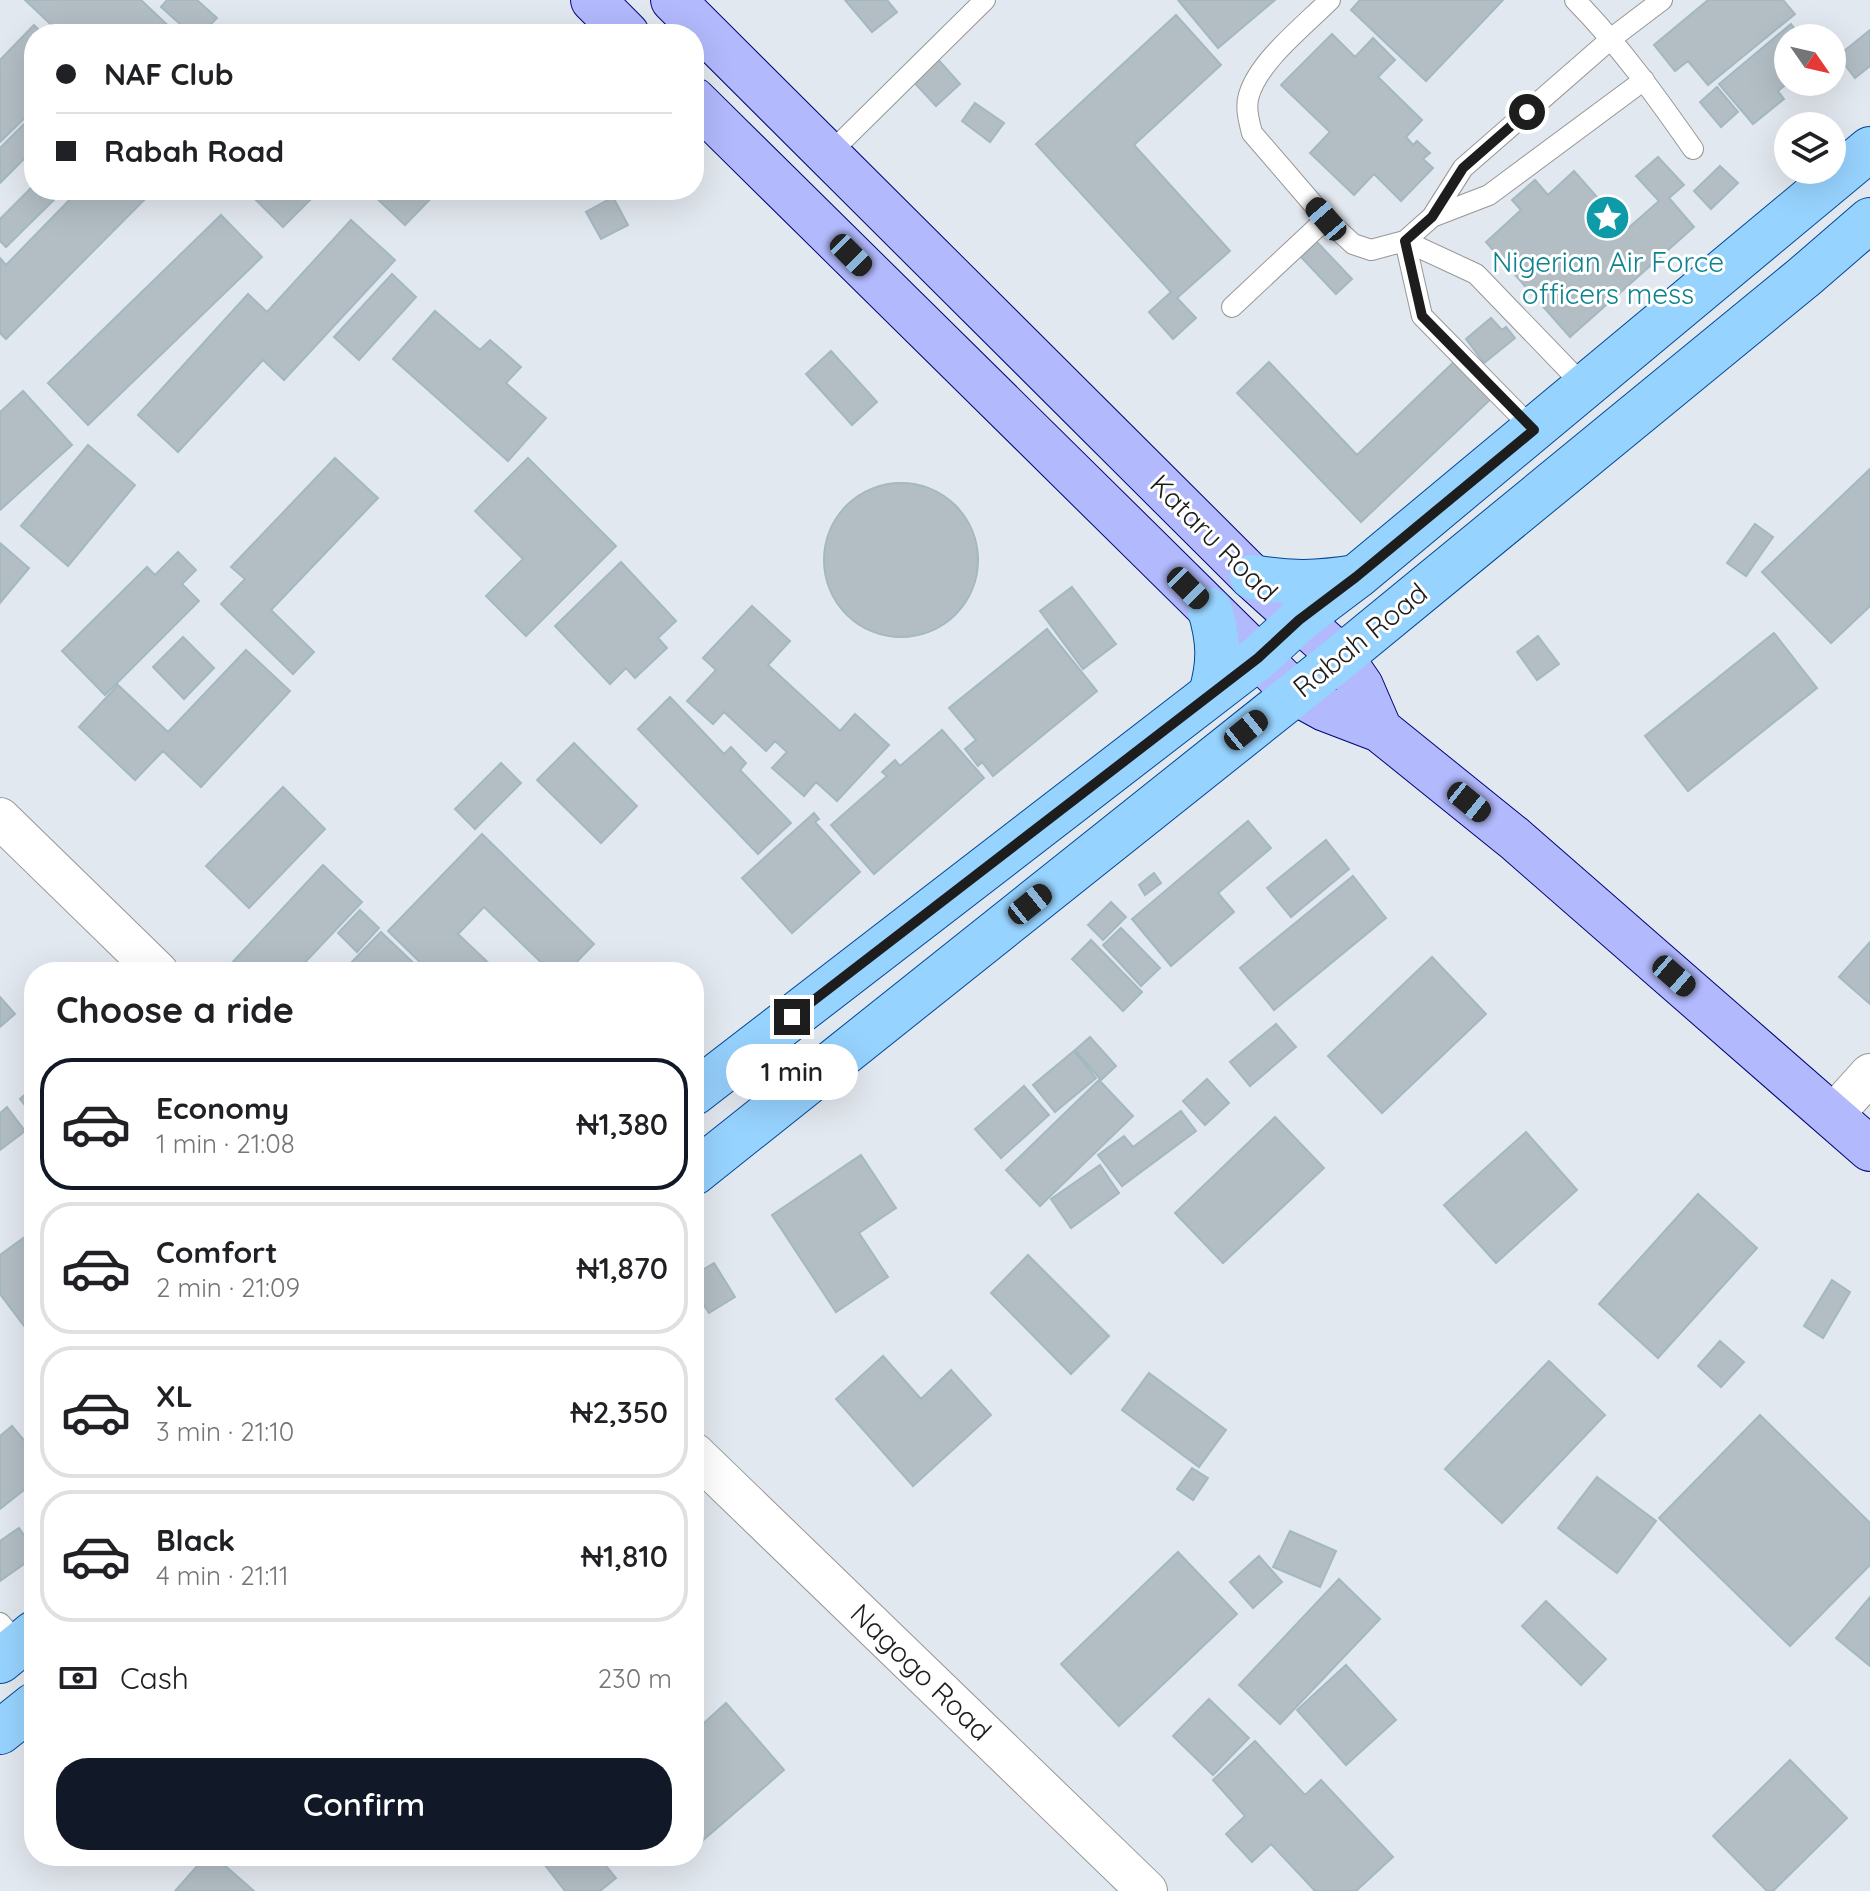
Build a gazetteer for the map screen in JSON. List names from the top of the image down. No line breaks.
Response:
{"streets":{"main road":["Rabah Road"],"street":["Kataru Road","Nagogo Road"]},"crossings":[["Kataru Road","Rabah Road"]],"places":{"place":["Nigerian Air Force officers mess"]},"north":"bottom right","page":{"banner":["NAF Club","Rabah Road"],"heading":"Choose a ride","bubble":"1 min","list":[{"name":"Economy","note":"1 min · 21:08","value":"₦1,380"},{"name":"Comfort","note":"2 min · 21:09","value":"₦1,870"},{"name":"XL","note":"3 min · 21:10","value":"₦2,350"},{"name":"Black","note":"4 min · 21:11","value":"₦1,810"}],"pay":["Cash","230 m"],"buttons":"Confirm"}}
